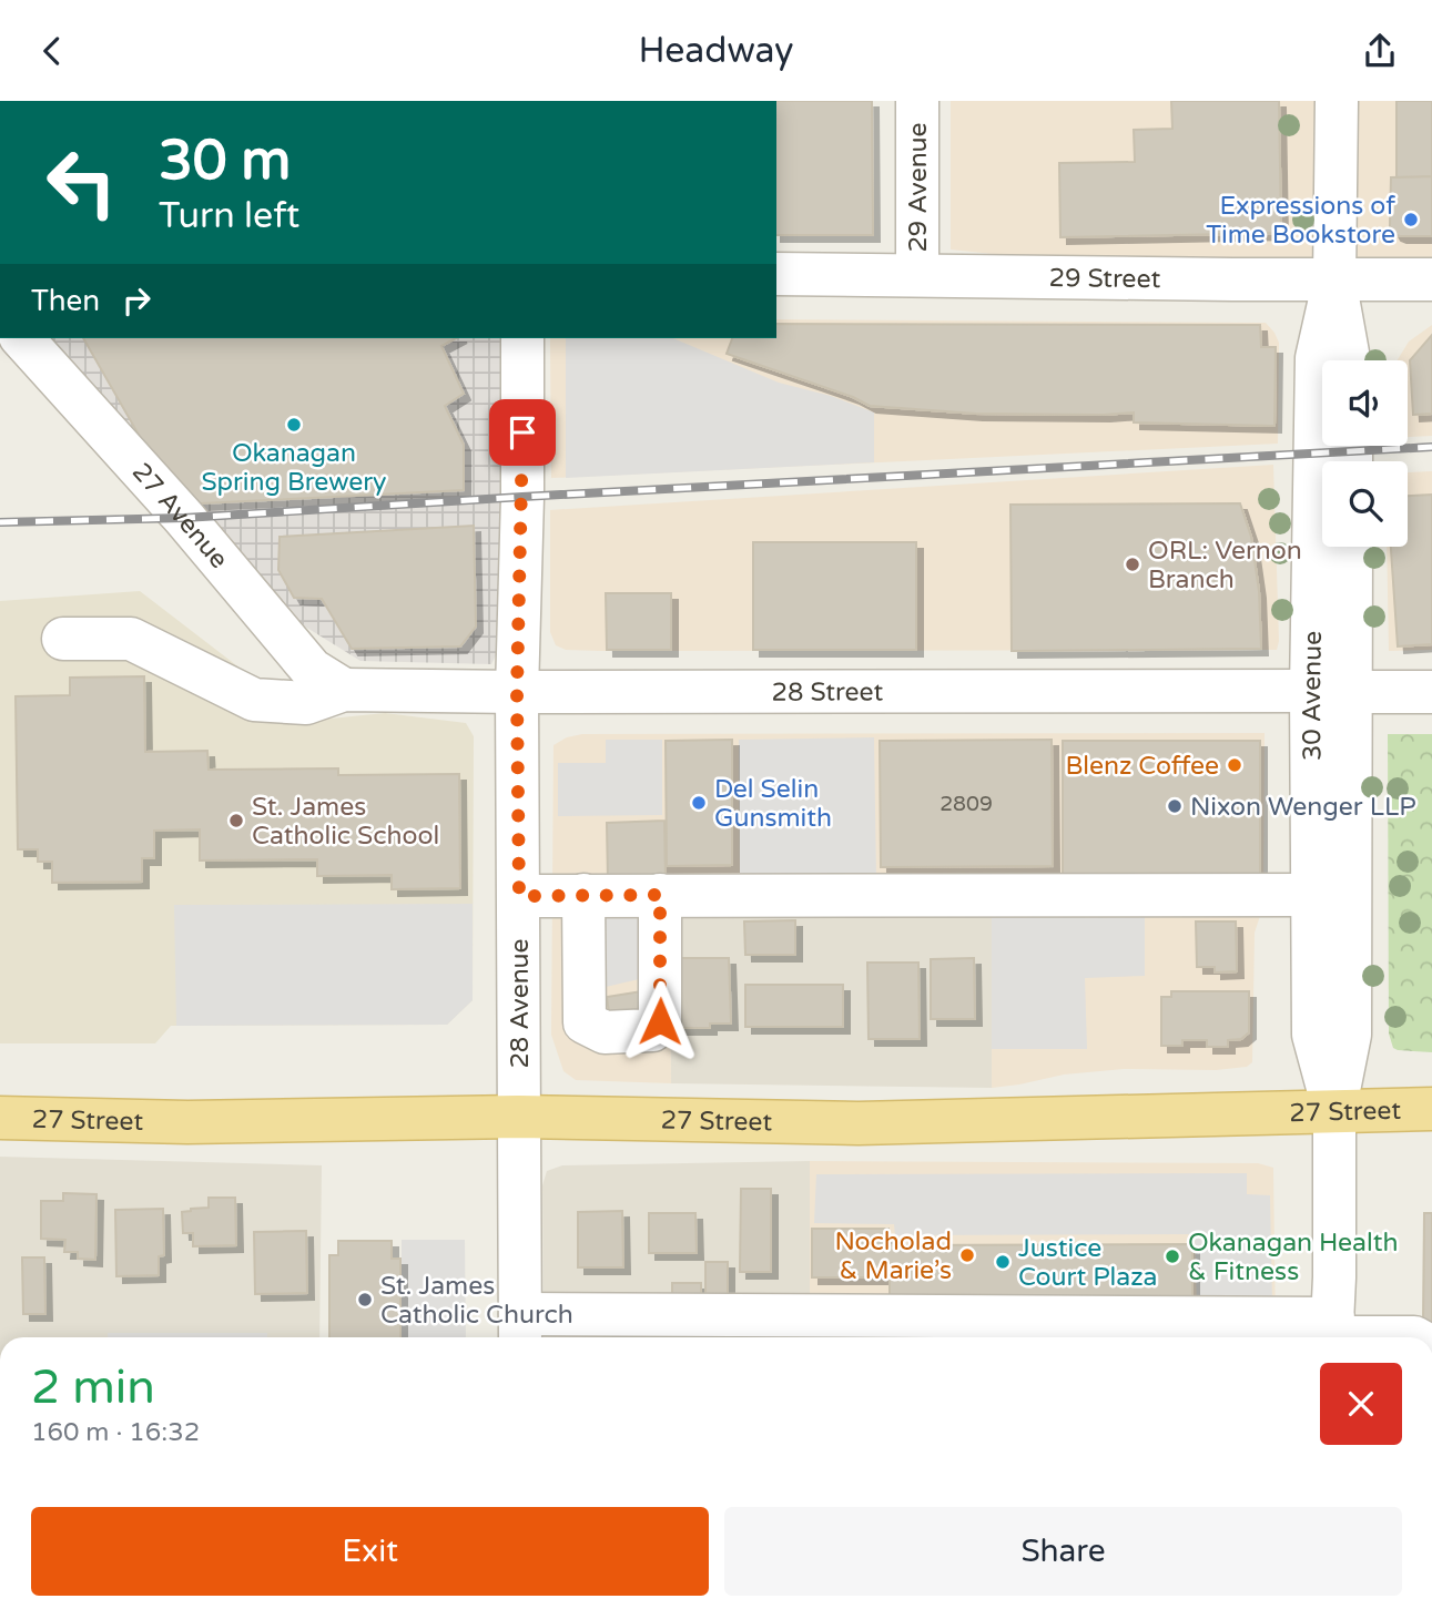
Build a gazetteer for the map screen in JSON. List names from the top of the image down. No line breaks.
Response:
{"streets":{"main road":["27 Street"],"street":["29 Avenue","29 Street","27 Avenue","28 Street","30 Avenue","28 Avenue"]},"crossings":[["29 Avenue","29 Street"],["29 Street","30 Avenue"],["27 Avenue","28 Street"],["28 Street","30 Avenue"],["28 Street","28 Avenue"],["30 Avenue","27 Street"],["28 Avenue","27 Street"]],"places":["Expressions of Time Bookstore","Okanagan Spring Brewery","ORL: Vernon Branch","Blenz Coffee","Del Selin Gunsmith","Nixon Wenger LLP","St. James Catholic School","Nocholad & Marie’s","Okanagan Health & Fitness","Justice Court Plaza","St. James Catholic Church"],"house_numbers":["2809"],"page":{"header":"Headway","turn":["30 m","Turn left"],"then":"Then","heading":["2 min","160 m · 16:32"],"buttons":["Exit","Share"]}}
